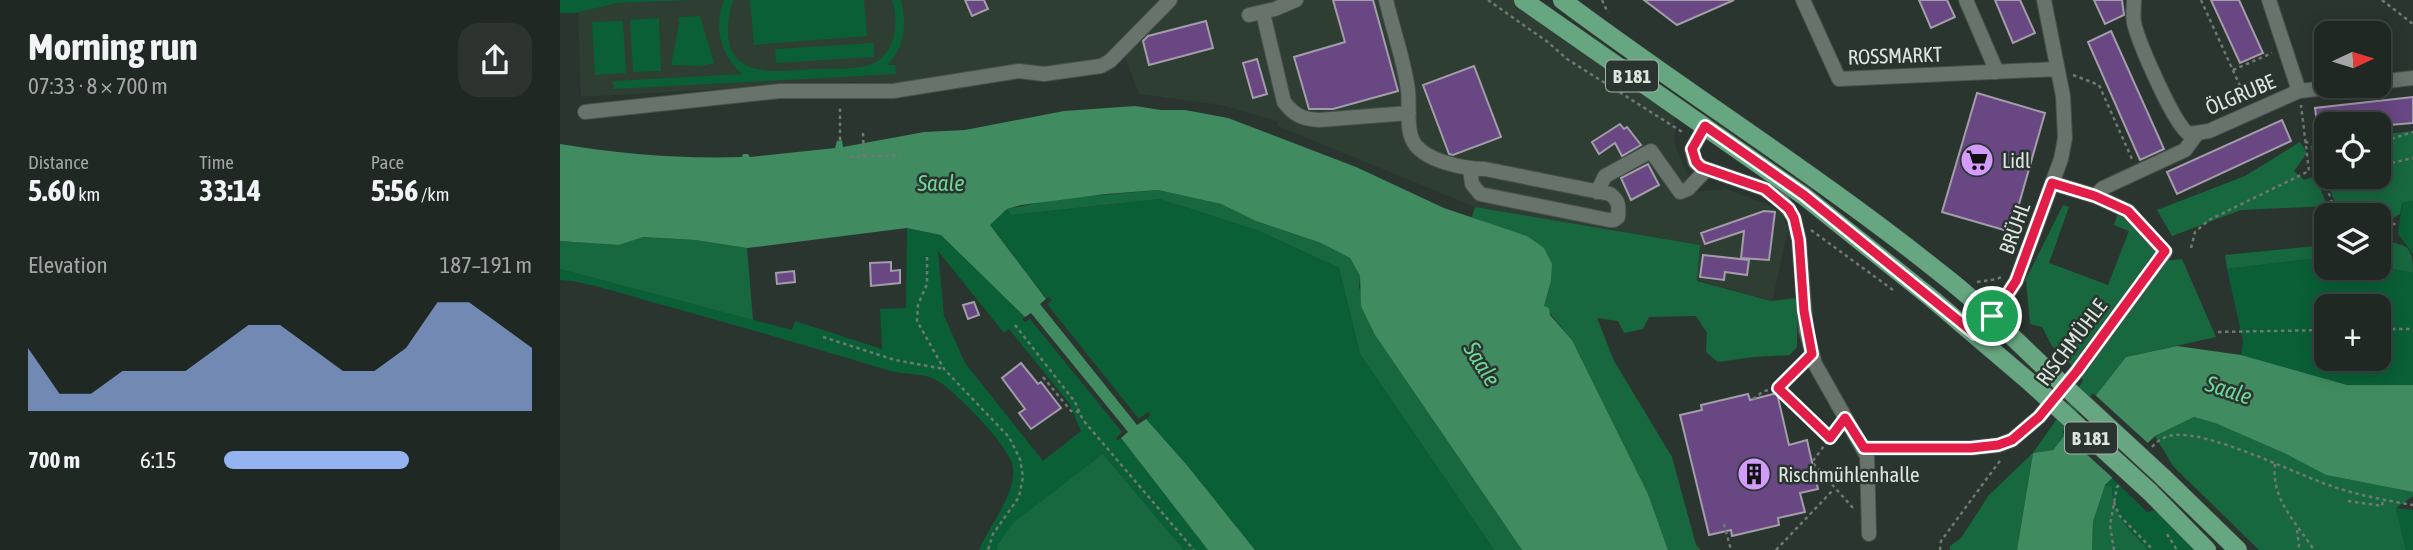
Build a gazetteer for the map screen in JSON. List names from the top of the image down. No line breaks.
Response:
{"streets":{"main road":["B 181"],"street":["ROSSMARKT","ÖLGRUBE","BRÜHL","RISCHMÜHLE"]},"crossings":[["ROSSMARKT","BRÜHL"],["B 181","BRÜHL"],["ÖLGRUBE","RISCHMÜHLE"],["BRÜHL","RISCHMÜHLE"]],"water":["Saale"],"places":{"supermarket":["Lidl"],"building":["Rischmühlenhalle"]},"north":"right","page":{"heading":["Morning run","07:33 · 8 × 700 m"],"map_buttons":"+","stats":[["Distance","5.60 km"],["Time","33:14"],["Pace","5:56 /km"]],"chart":["Elevation","187–191 m"],"list":[{"name":"700 m","note":"6:15"}]}}
